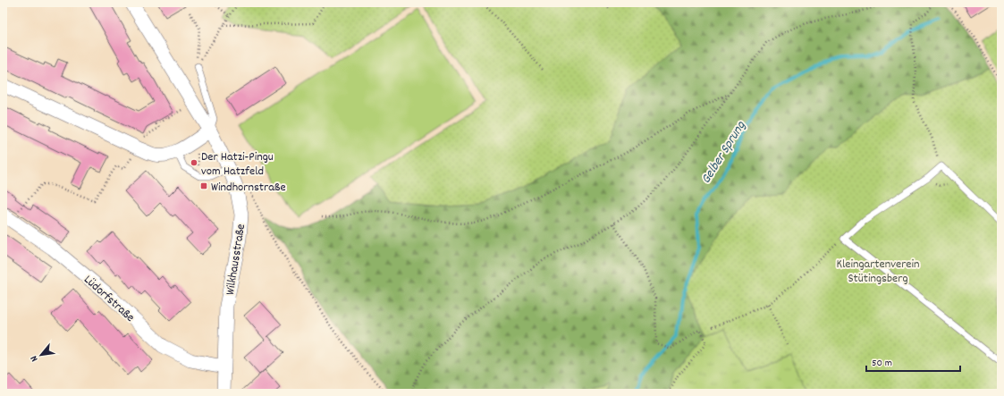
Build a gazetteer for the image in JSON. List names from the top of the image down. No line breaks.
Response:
{"streets":{"street":["Wilkhausstraße","Lüdorfstraße"]},"crossings":[["Wilkhausstraße","Lüdorfstraße"]],"water":["Gelber Sprung"],"parks":["Kleingartenverein Stütingsberg"],"places":{"other":["Der Hatzi-Pingu vom Hatzfeld"],"transit":["Windhornstraße"]},"scale_bar":"50 m","north":"bottom left"}
